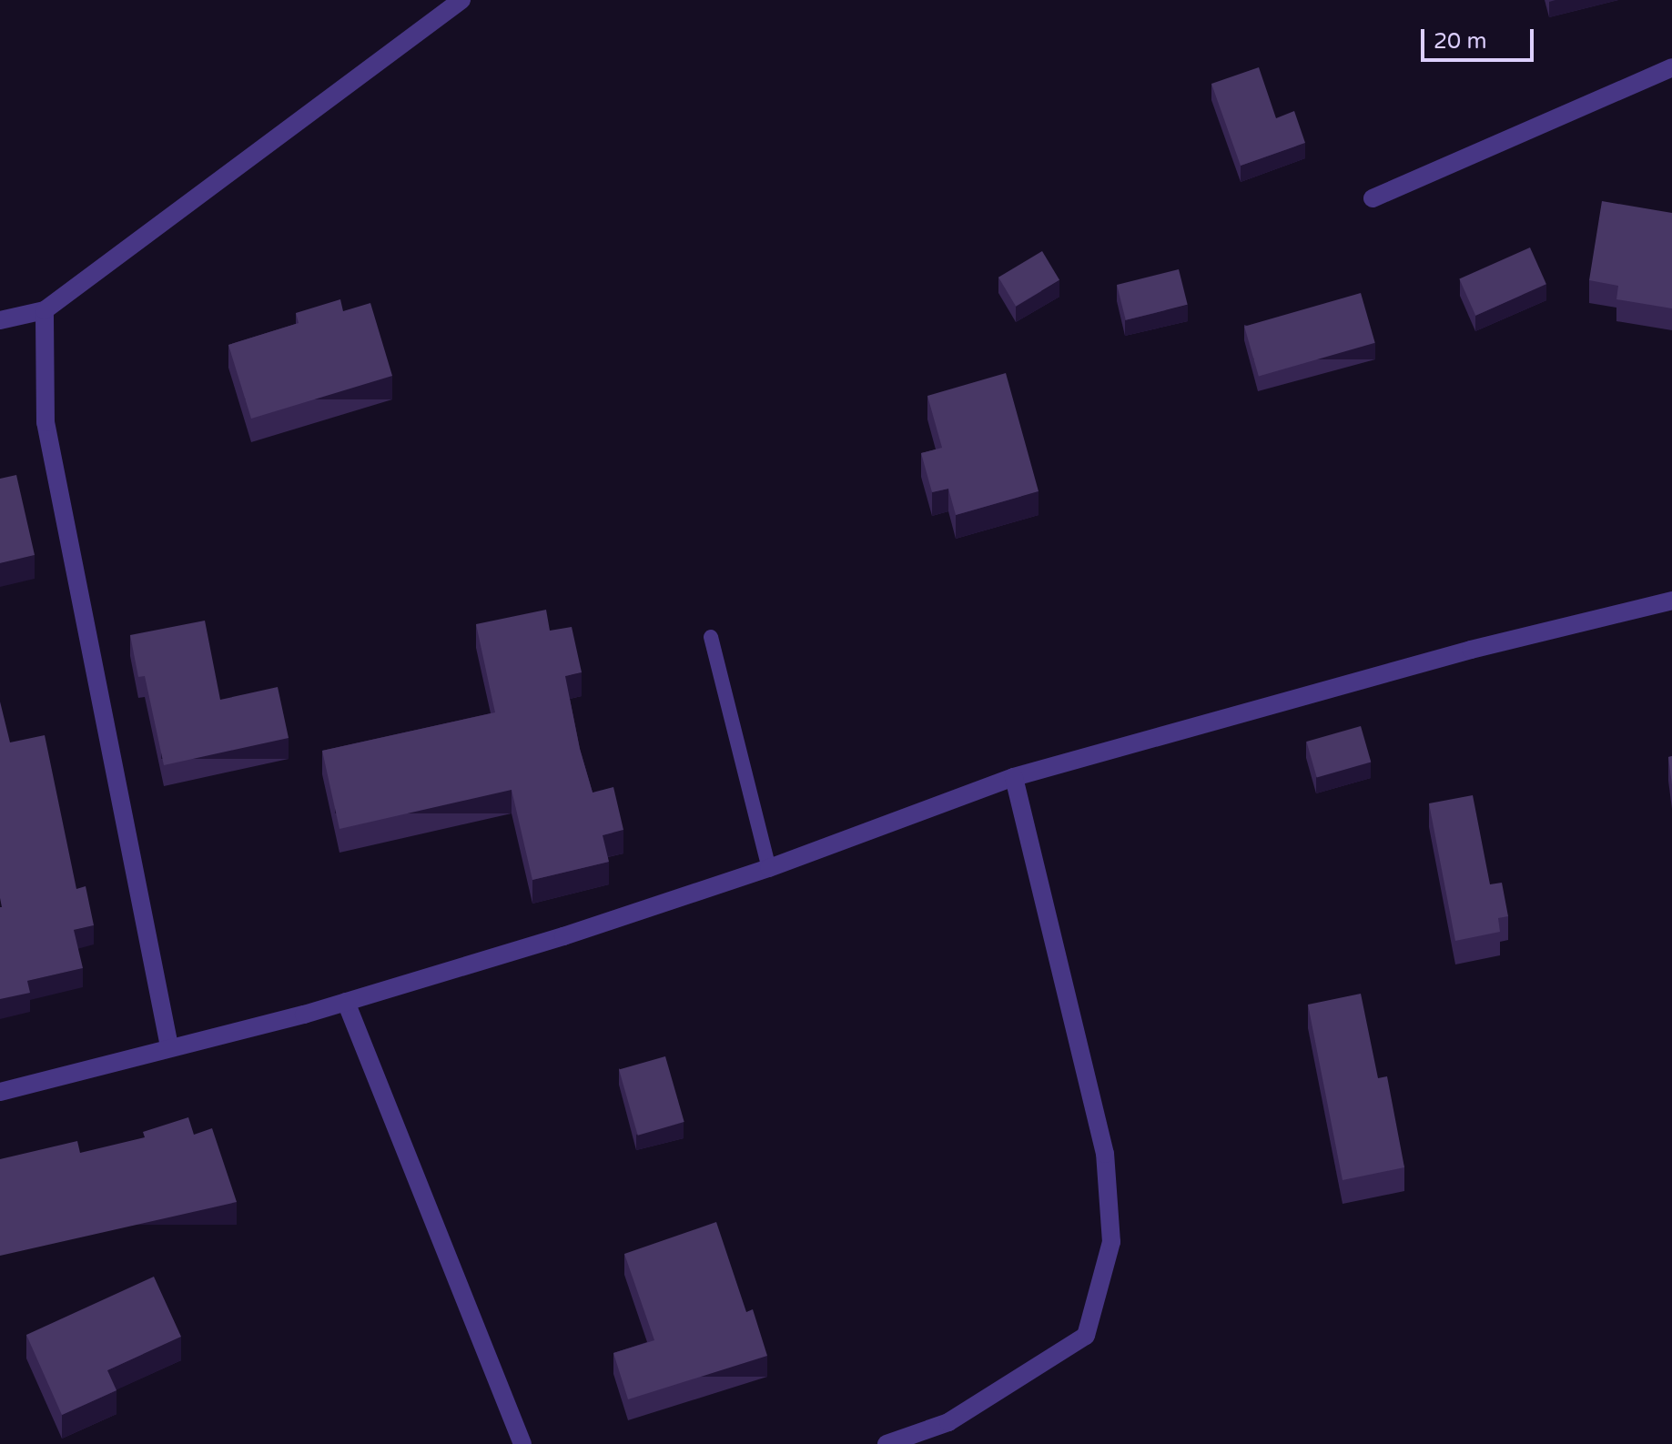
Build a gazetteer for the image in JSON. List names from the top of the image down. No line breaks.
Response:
{"scale_bar":"20 m"}
